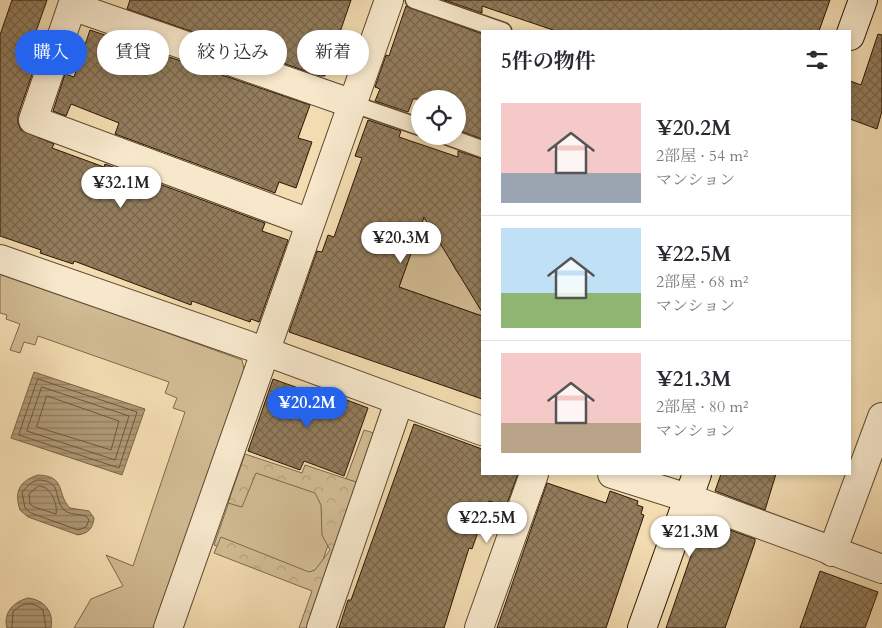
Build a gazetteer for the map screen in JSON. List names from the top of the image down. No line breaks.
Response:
{"page":{"chip":["購入","賃貸","絞り込み","新着"],"heading":"5件の物件","list":[{"name":"¥20.2M","note":"2部屋 · 54 m² · マンション"},{"name":"¥22.5M","note":"2部屋 · 68 m² · マンション"},{"name":"¥21.3M","note":"2部屋 · 80 m² · マンション"}],"price":["¥32.1M","¥20.3M","¥20.2M","¥22.5M","¥21.3M"]}}
